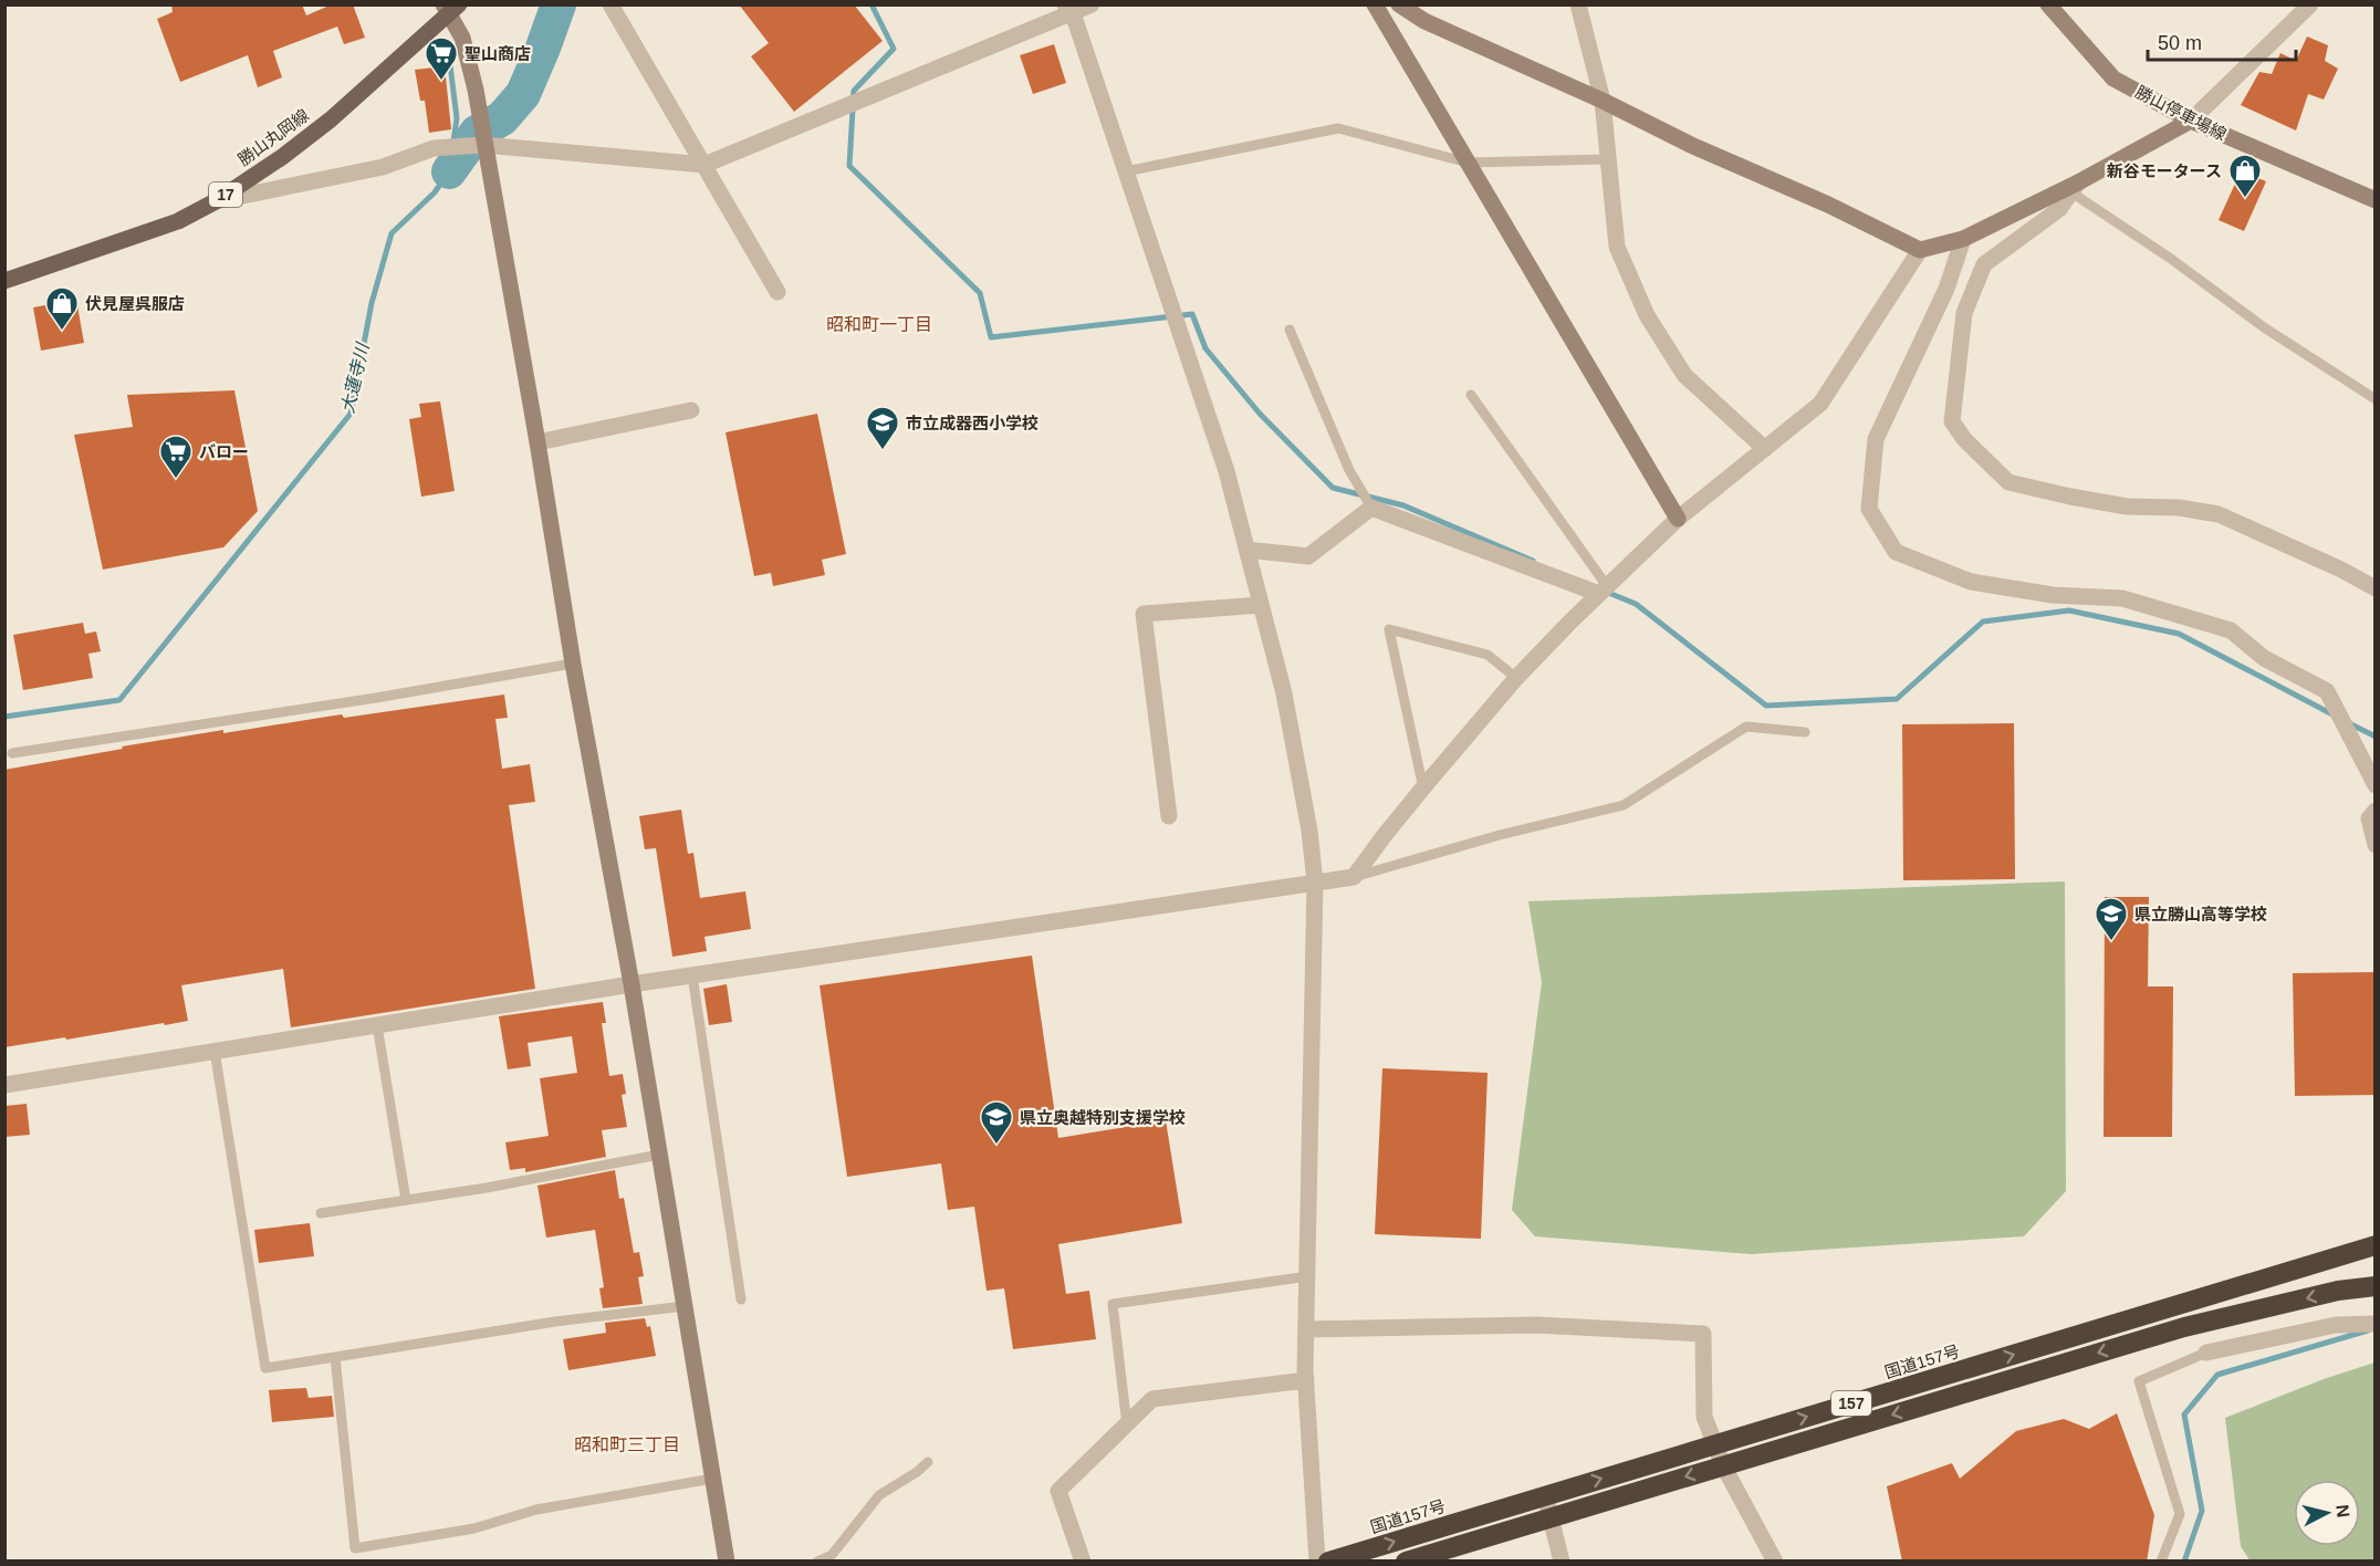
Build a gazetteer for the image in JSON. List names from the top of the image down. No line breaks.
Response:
{"streets":{"highway":["国道157号","157"],"main road":["勝山丸岡線","17"],"street":["勝山停車場線"]},"districts":["昭和町一丁目","昭和町三丁目"],"water":["大蓮寺川"],"places":{"supermarket":["聖山商店","バロー"],"shop":["新谷モータース","伏見屋呉服店"],"school or university":["市立成器西小学校","県立勝山高等学校","県立奥越特別支援学校"]},"scale_bar":"50 m","north":"right"}
